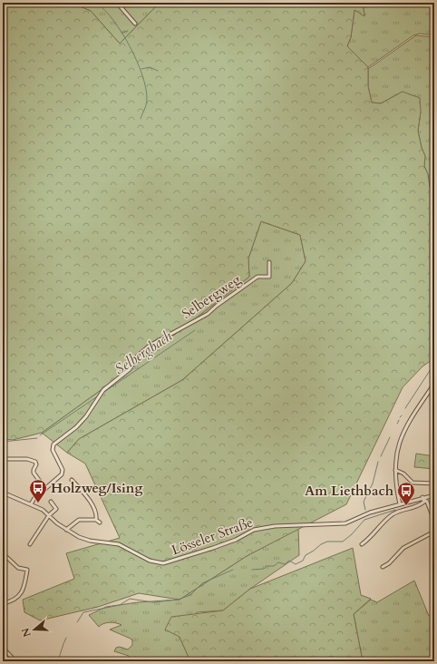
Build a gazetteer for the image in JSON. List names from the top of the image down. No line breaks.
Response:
{"streets":{"street":["Selbergweg","Lösseler Straße"]},"crossings":[["Selbergweg","Lösseler Straße"]],"water":["Selbergbach"],"places":{"bus stop":["Holzweg/Ising","Am Liethbach"]},"north":"left"}
